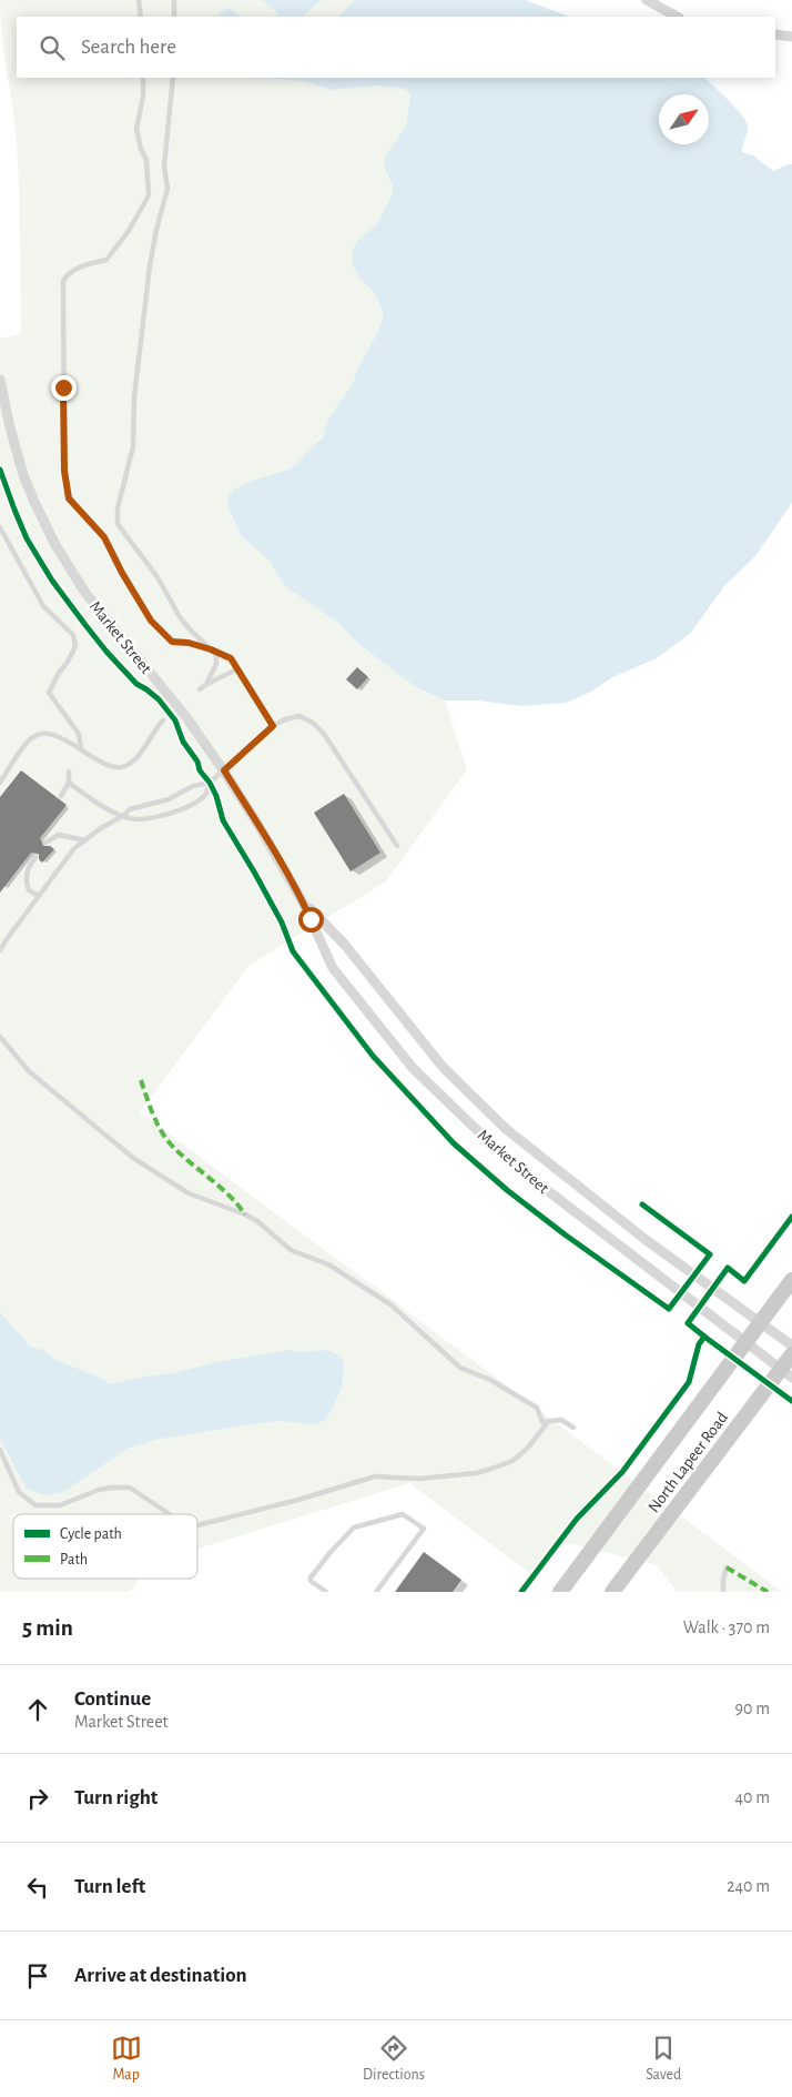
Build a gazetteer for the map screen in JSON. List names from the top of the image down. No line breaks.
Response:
{"streets":{"main road":["North Lapeer Road"],"street":["Market Street"]},"crossings":[["Market Street","North Lapeer Road"]],"legend":["Cycle path","Path"],"north":"top right","page":{"search":"Search here","heading":["5 min","Walk · 370 m"],"list":[["Continue","Market Street","90 m"],["Turn right","40 m"],["Turn left","240 m"],"Arrive at destination"],"nav":["Map","Directions","Saved"]}}
